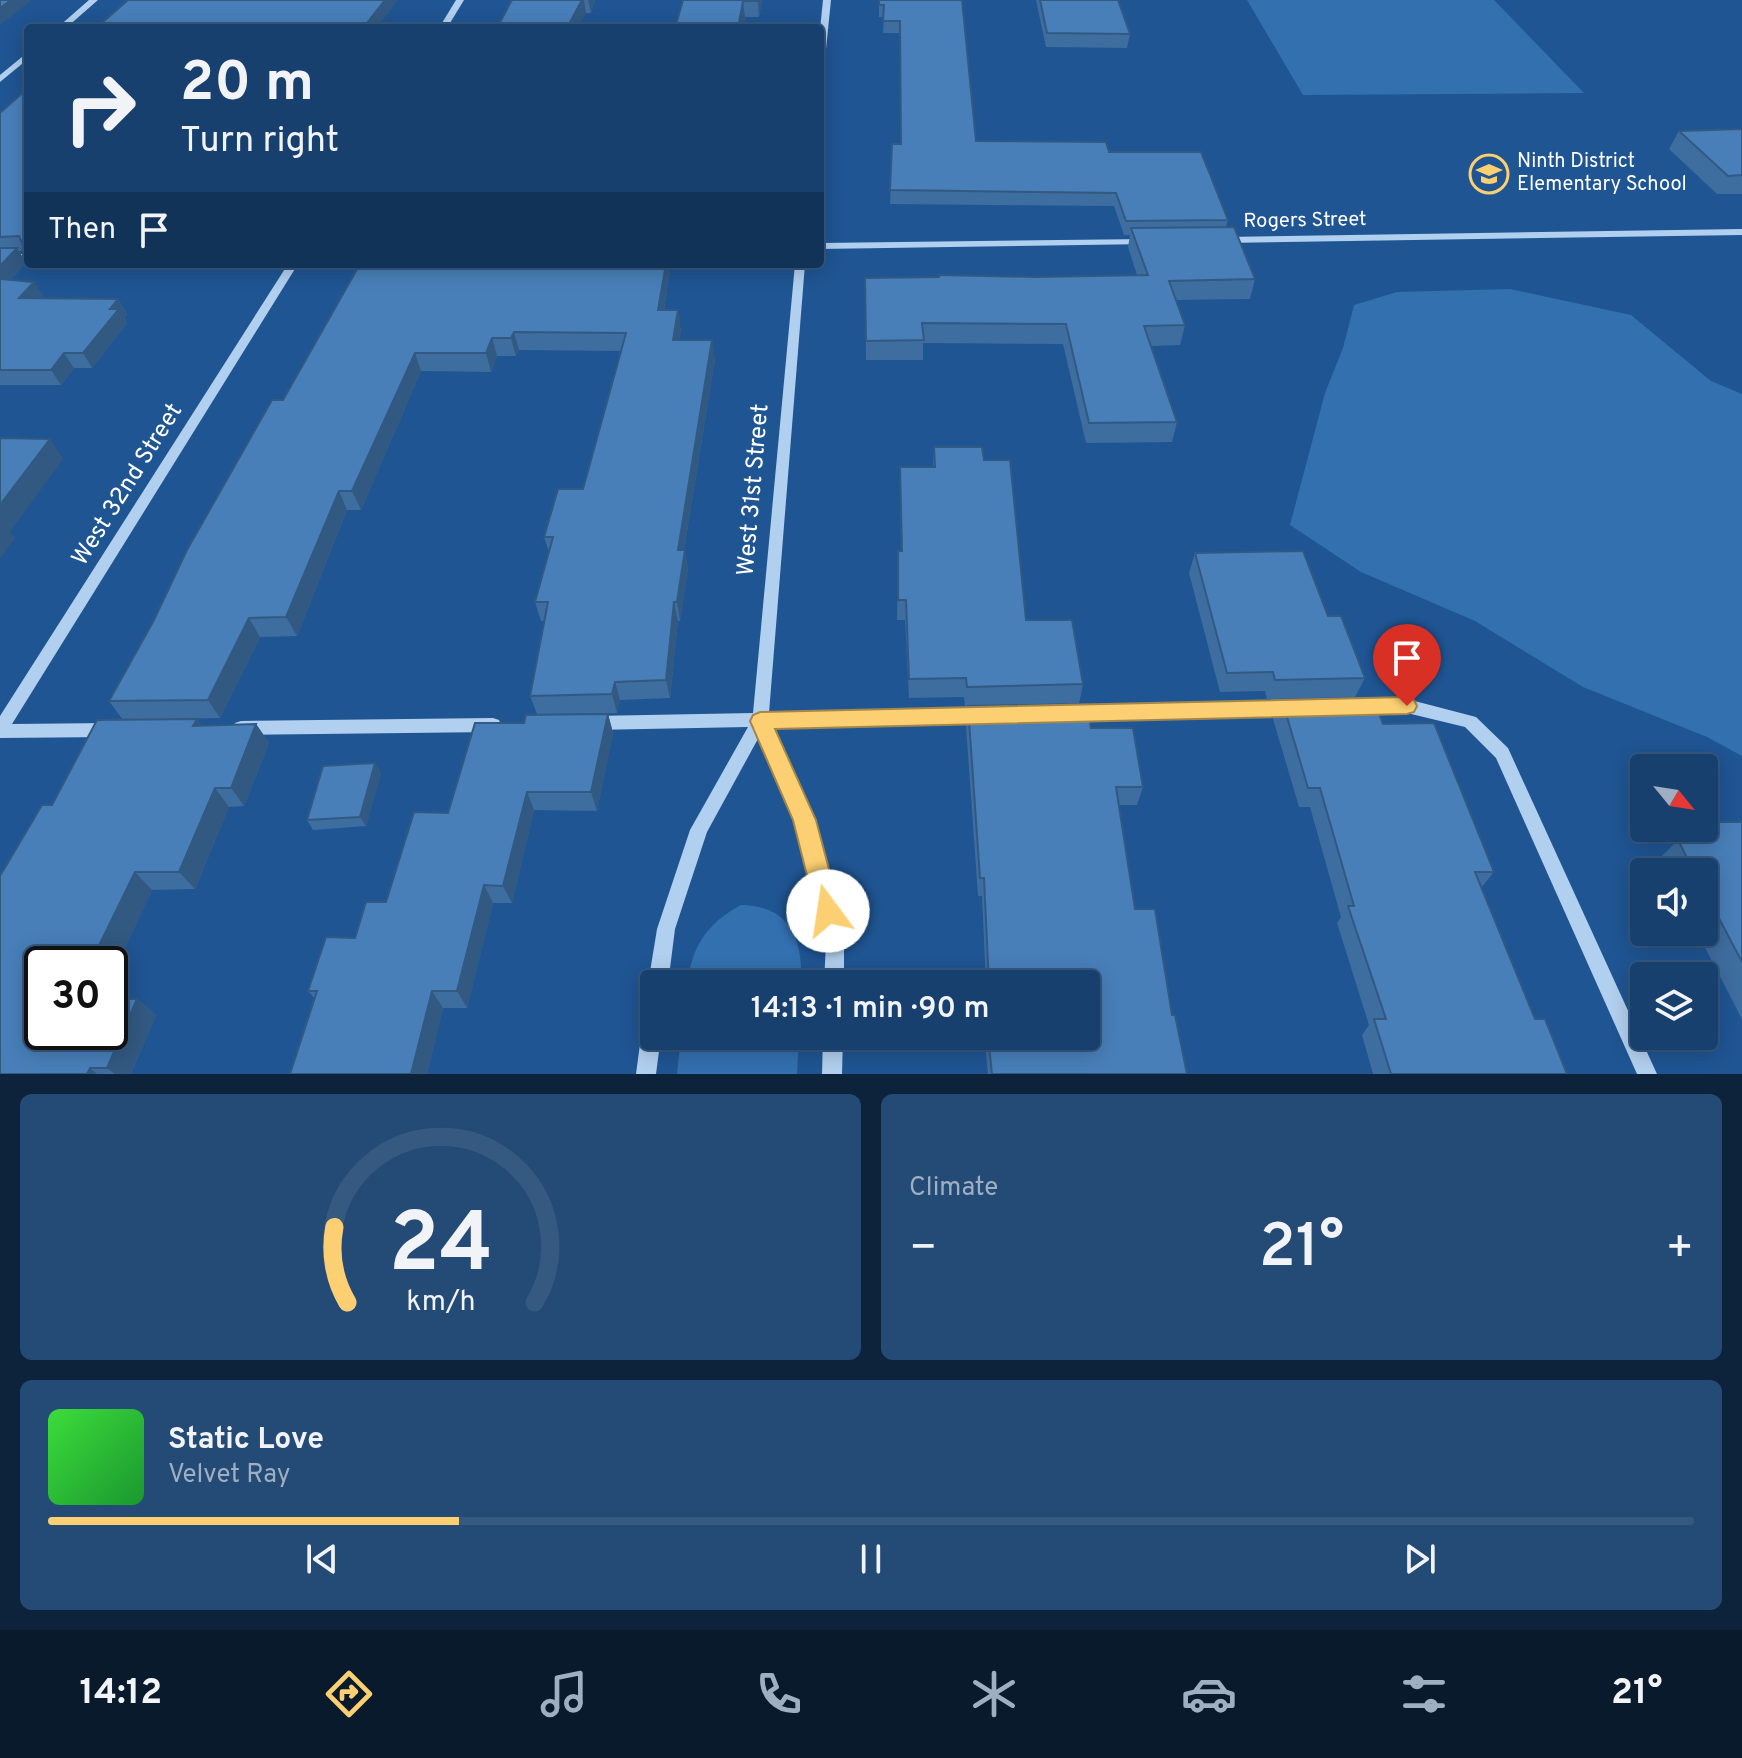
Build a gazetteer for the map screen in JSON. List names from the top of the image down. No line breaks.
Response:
{"streets":{"street":["Rogers Street","West 32nd Street","West 31st Street"]},"places":{"school or university":["Ninth District Elementary School"]},"north":"bottom right","page":{"turn":["20 m","Turn right"],"then":"Then","limit":"30","trip":"14:13 · 1 min · 90 m","tile":"Climate","heat":["−","21°","+"],"song":["Static Love","Velvet Ray"],"tabs":["14:12","21°"],"gauge":["24","km/h"]}}
